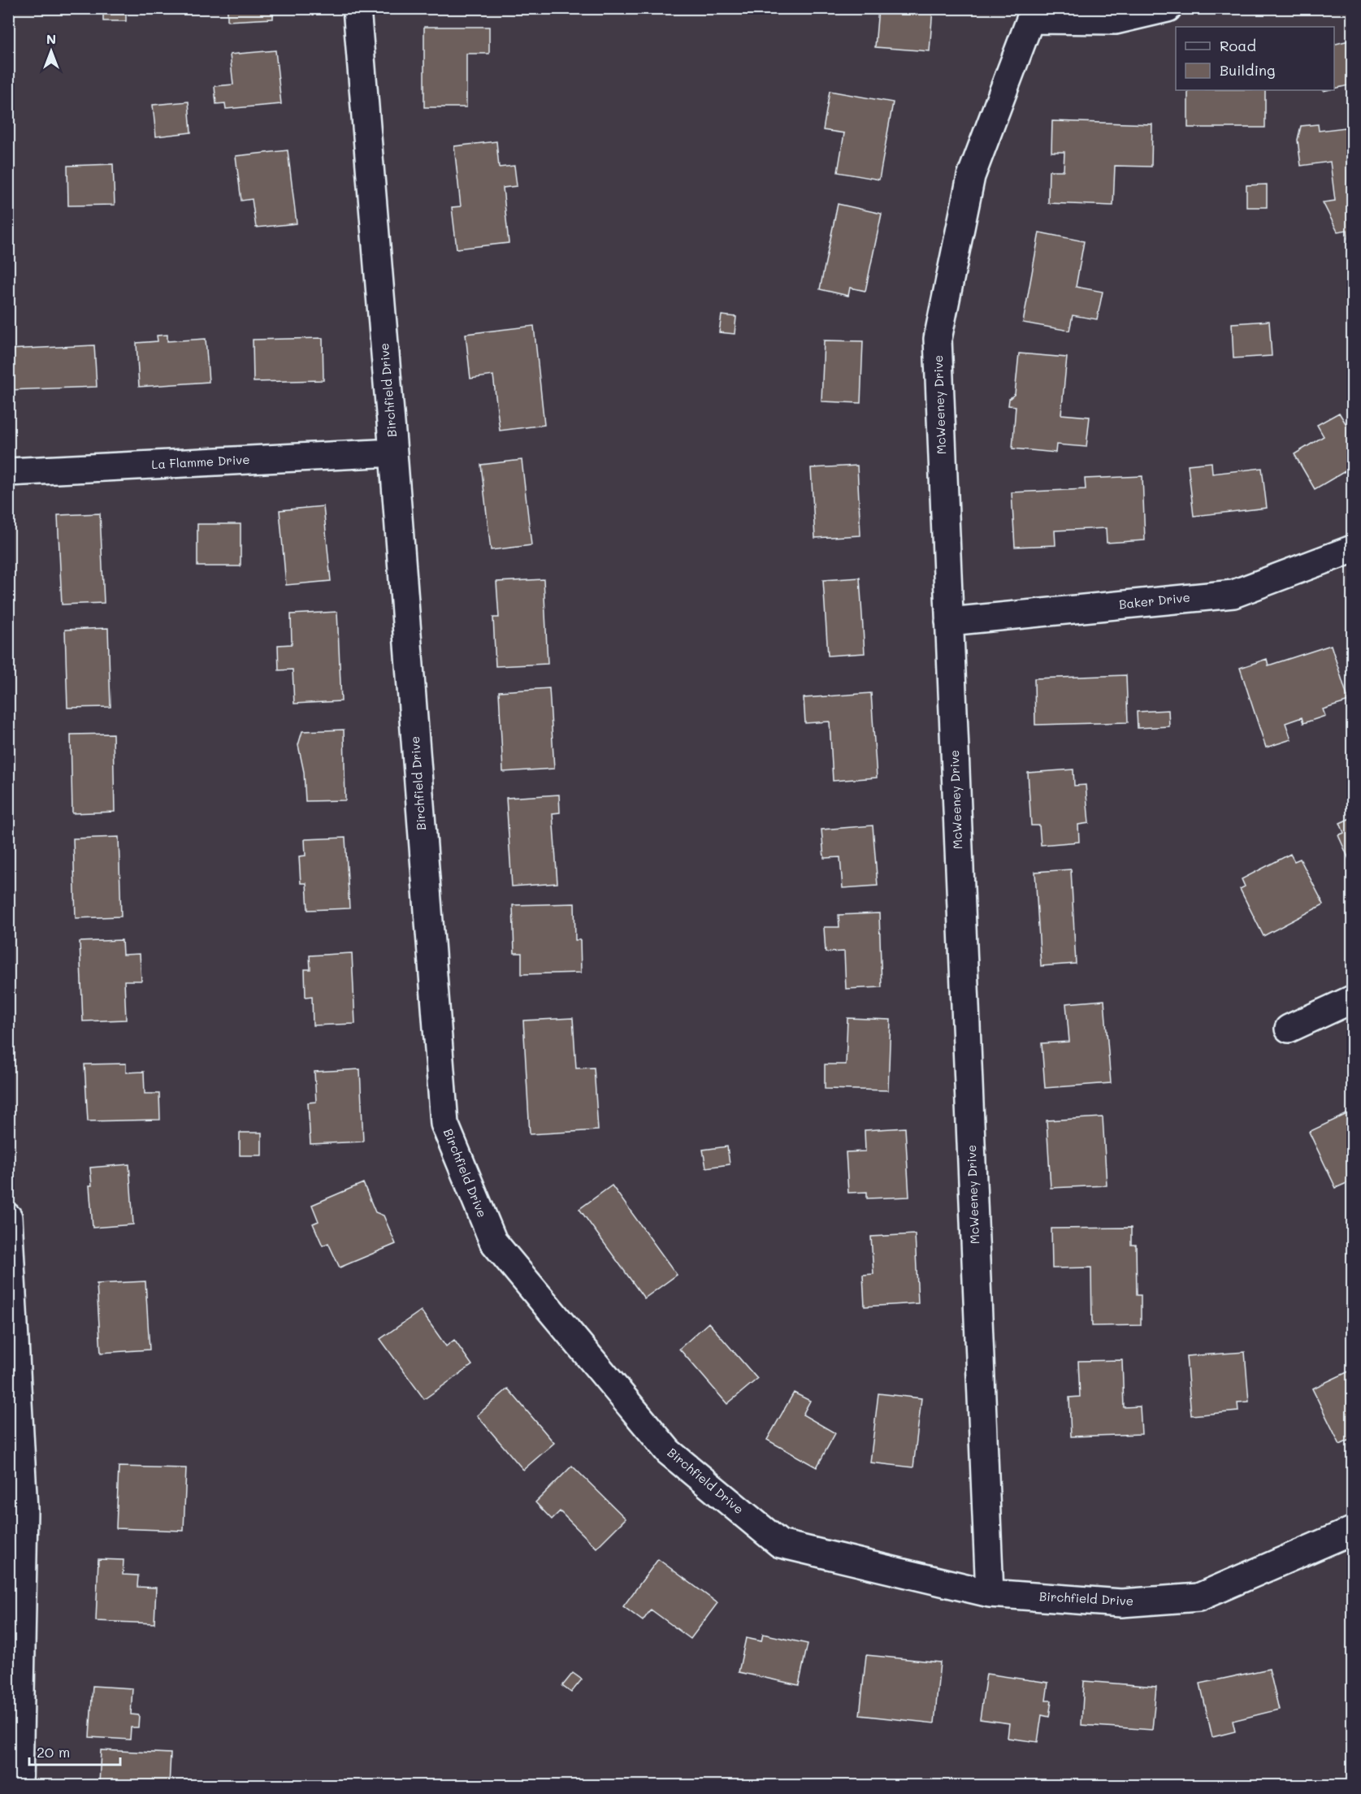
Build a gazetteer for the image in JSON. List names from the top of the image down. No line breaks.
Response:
{"streets":{"street":["Birchfield Drive","McWeeney Drive","La Flamme Drive","Baker Drive"]},"crossings":[["Birchfield Drive","McWeeney Drive"],["Birchfield Drive","La Flamme Drive"],["McWeeney Drive","Baker Drive"]],"legend":["Road","Building"],"scale_bar":"20 m","north":"top"}
